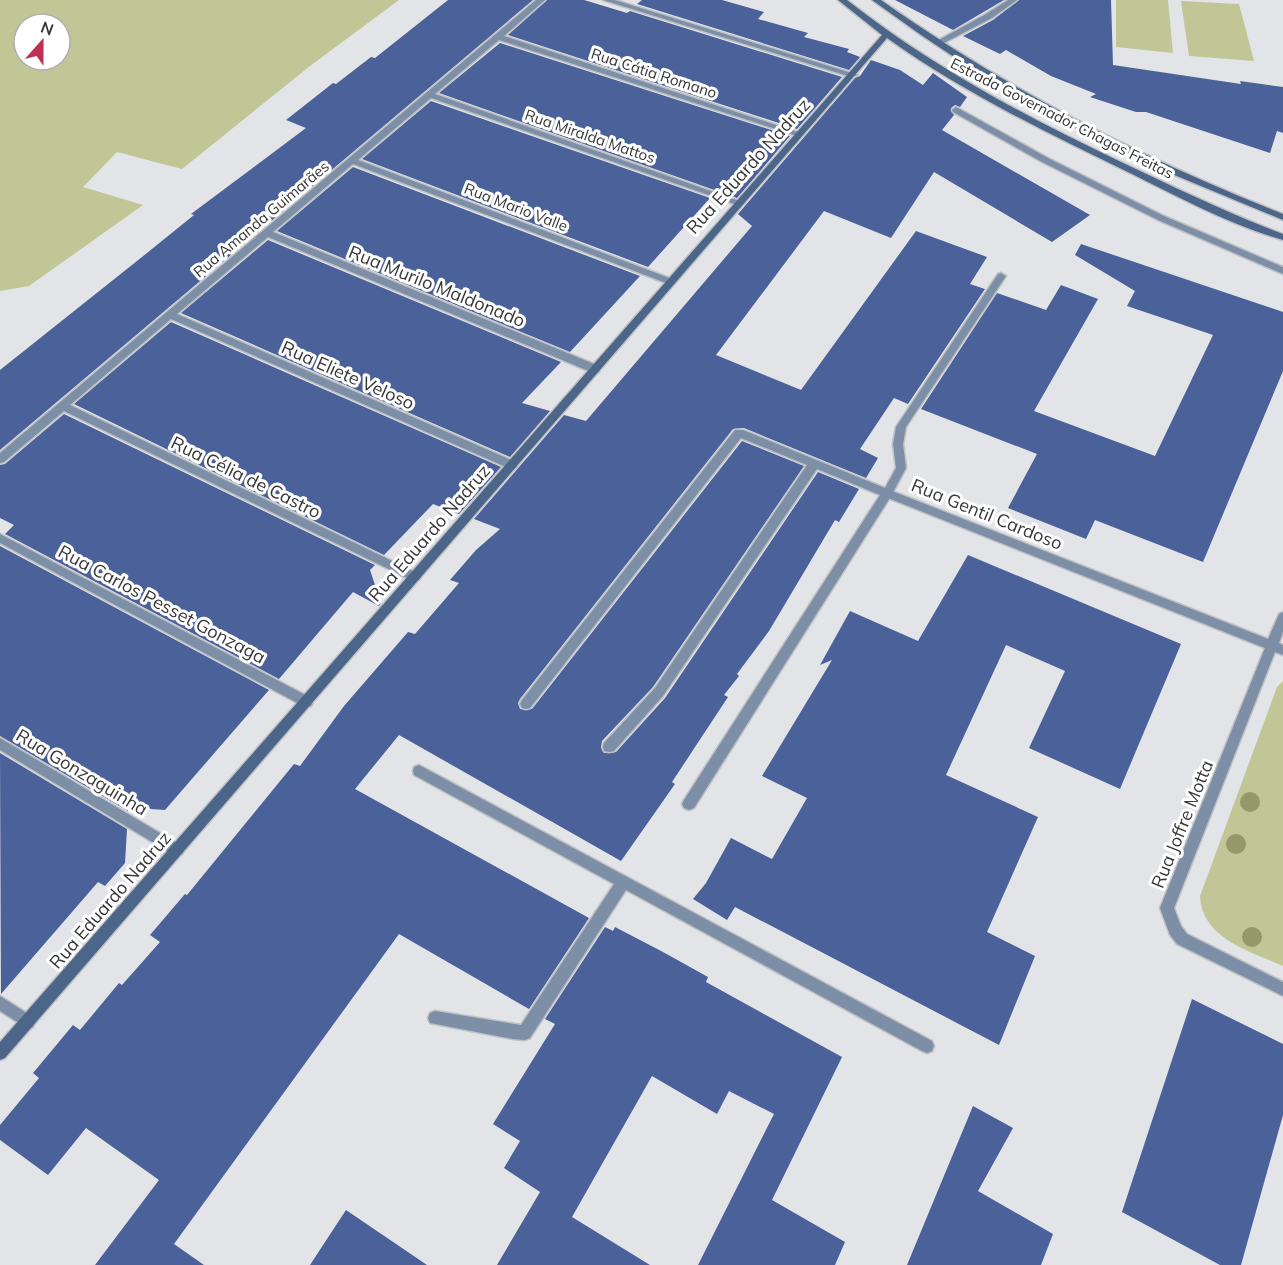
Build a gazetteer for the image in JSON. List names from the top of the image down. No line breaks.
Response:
{"streets":{"street":["Rua Cátia Romano","Estrada Governador Chagas Freitas","Rua Miralda Mattos","Rua Eduardo Nadruz","Rua Mario Valle","Rua Amanda Guimarães","Rua Murilo Maldonado","Rua Eliete Veloso","Rua Célia de Castro","Rua Gentil Cardoso","Rua Carlos Pesset Gonzaga","Rua Gonzaguinha","Rua Joffre Motta"]},"crossings":[["Rua Cátia Romano","Rua Eduardo Nadruz"],["Rua Cátia Romano","Rua Amanda Guimarães"],["Estrada Governador Chagas Freitas","Rua Eduardo Nadruz"],["Rua Miralda Mattos","Rua Eduardo Nadruz"],["Rua Miralda Mattos","Rua Amanda Guimarães"],["Rua Eduardo Nadruz","Rua Mario Valle"],["Rua Eduardo Nadruz","Rua Murilo Maldonado"],["Rua Eduardo Nadruz","Rua Eliete Veloso"],["Rua Eduardo Nadruz","Rua Célia de Castro"],["Rua Eduardo Nadruz","Rua Carlos Pesset Gonzaga"],["Rua Eduardo Nadruz","Rua Gonzaguinha"],["Rua Mario Valle","Rua Amanda Guimarães"],["Rua Amanda Guimarães","Rua Murilo Maldonado"],["Rua Amanda Guimarães","Rua Eliete Veloso"],["Rua Amanda Guimarães","Rua Célia de Castro"],["Rua Gentil Cardoso","Rua Joffre Motta"]],"north":"top"}
